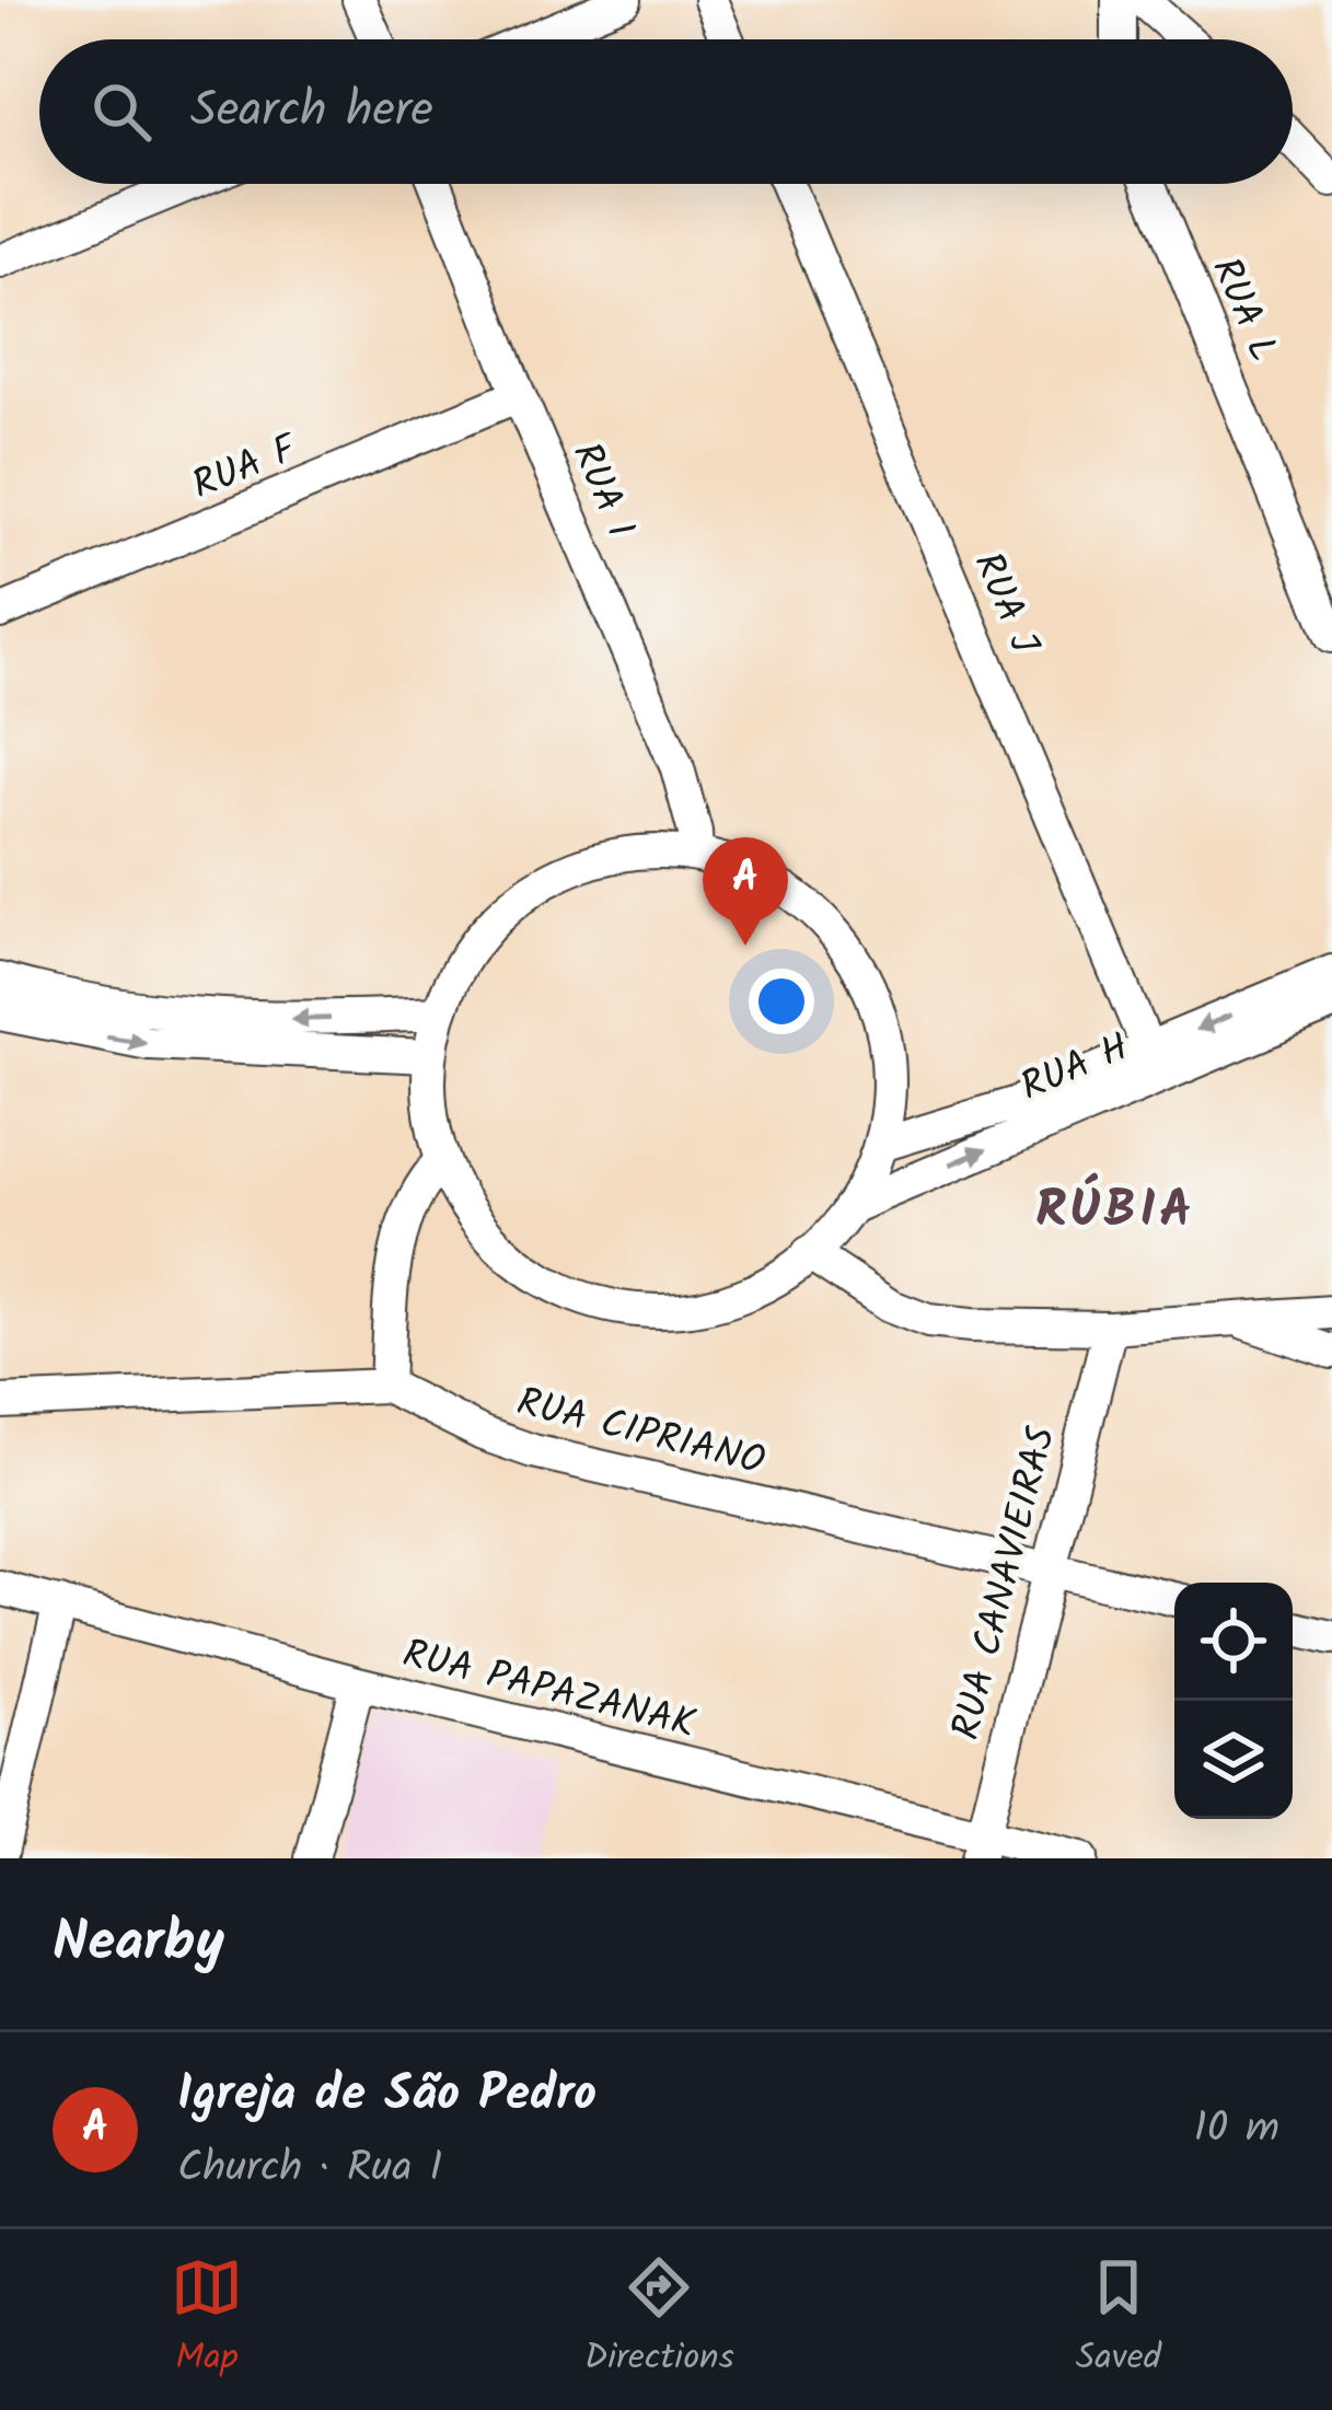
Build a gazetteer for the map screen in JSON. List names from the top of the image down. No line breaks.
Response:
{"streets":{"street":["RUA L","RUA F","RUA I","RUA J","RUA H","RUA CIPRIANO","RUA CANAVIEIRAS","RUA PAPAZANAK"]},"crossings":[["RUA F","RUA I"],["RUA I","RUA H"],["RUA J","RUA H"],["RUA CIPRIANO","RUA CANAVIEIRAS"],["RUA CANAVIEIRAS","RUA PAPAZANAK"]],"districts":["RÚBIA"],"page":{"search":"Search here","pins":"A","heading":"Nearby","list":[{"mark":"A","name":"Igreja de São Pedro","note":"Church · Rua I","value":"10 m"}],"nav":["Map","Directions","Saved"]}}
